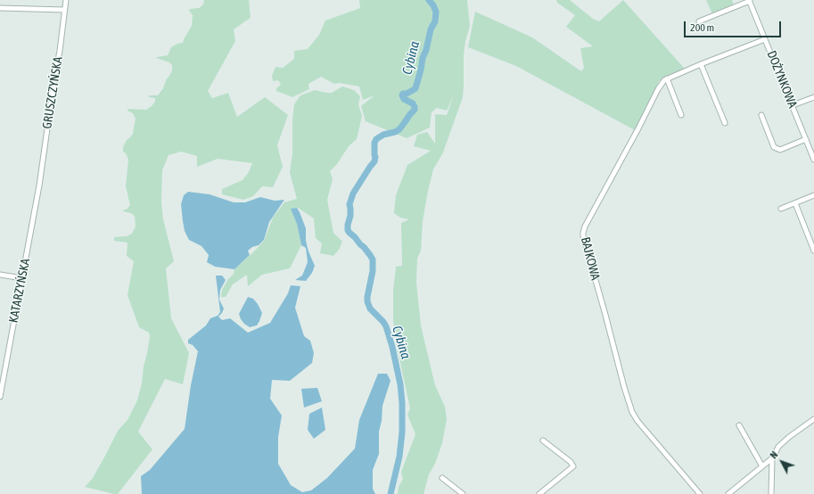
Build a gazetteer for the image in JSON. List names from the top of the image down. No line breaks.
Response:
{"streets":{"street":["DOŻYNKOWA","GRUSZCZYŃSKA","BAJKOWA","KATARZYŃSKA"]},"crossings":[["GRUSZCZYŃSKA","KATARZYŃSKA"]],"water":["Cybina"],"scale_bar":"200 m","north":"top left"}
